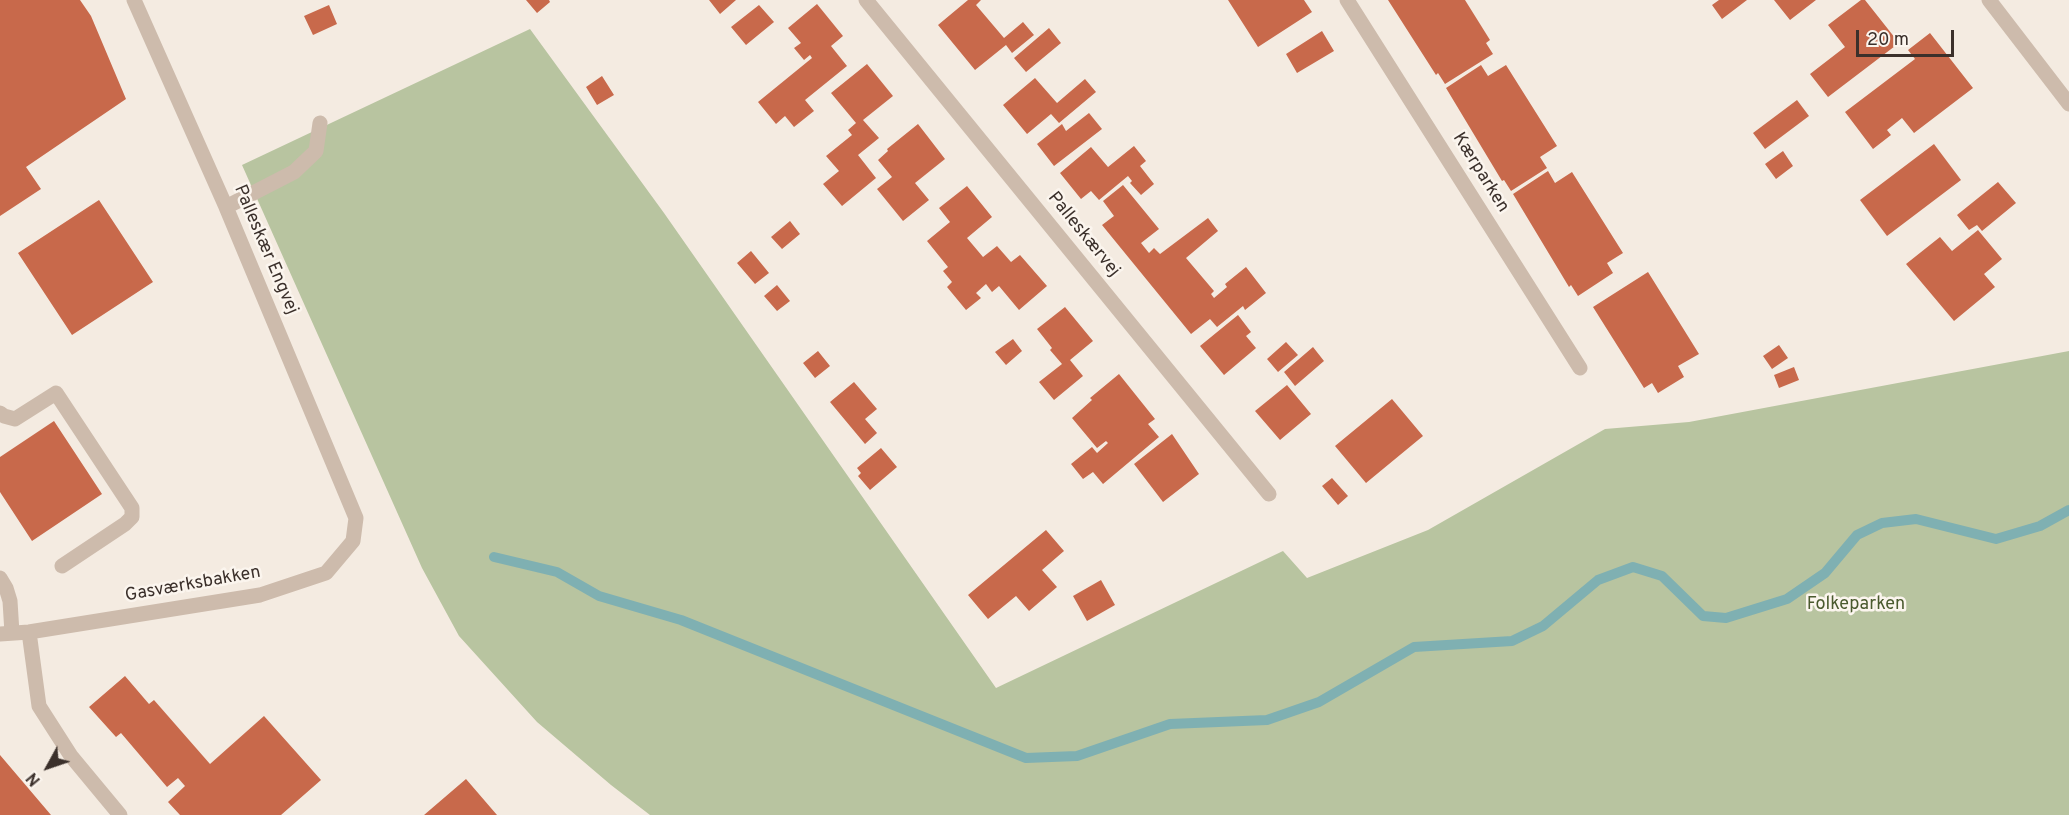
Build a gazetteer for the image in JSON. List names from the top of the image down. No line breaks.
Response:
{"streets":{"street":["Kærparken","Palleskærvej","Palleskær Engvej","Gasværksbakken"]},"crossings":[["Palleskær Engvej","Gasværksbakken"]],"parks":["Folkeparken"],"scale_bar":"20 m","north":"bottom left"}
